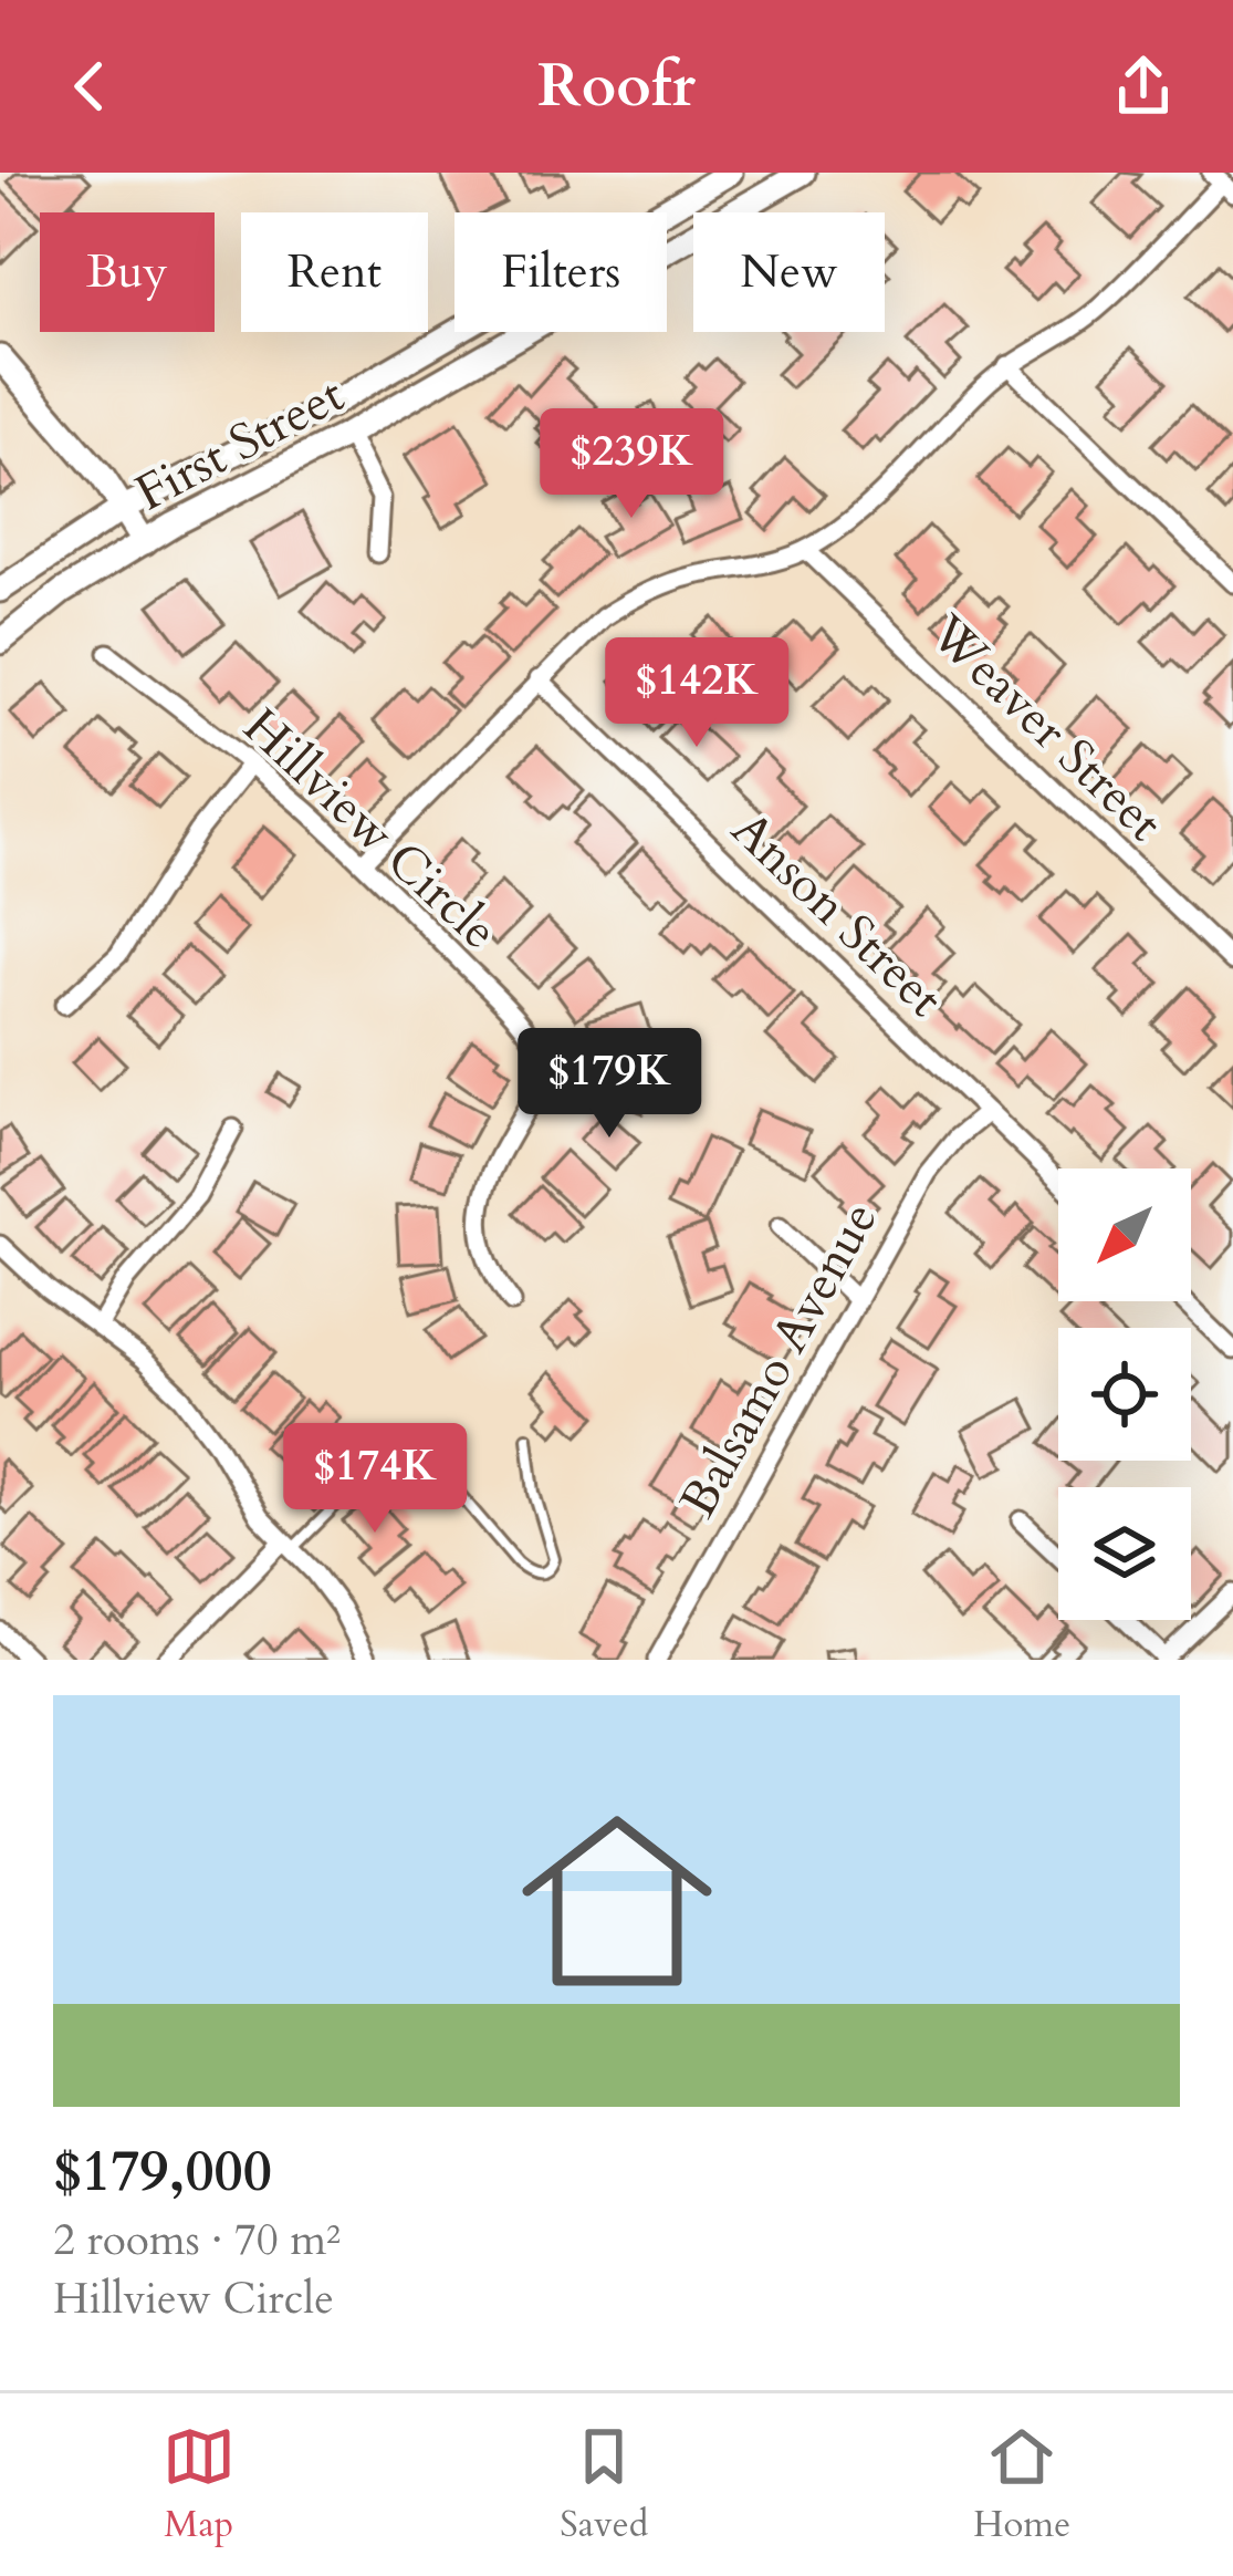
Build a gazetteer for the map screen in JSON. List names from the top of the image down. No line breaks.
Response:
{"streets":{"main road":["First Street"],"street":["Weaver Street","Hillview Circle","Anson Street","Balsamo Avenue"]},"crossings":[["Anson Street","Balsamo Avenue"]],"north":"bottom left","page":{"header":"Roofr","chip":["Buy","Rent","Filters","New"],"price":["$239K","$142K","$179K","$174K"],"list":[{"name":"$179,000","note":"2 rooms · 70 m² · Hillview Circle"}],"tabs":["Map","Saved","Home"]}}
